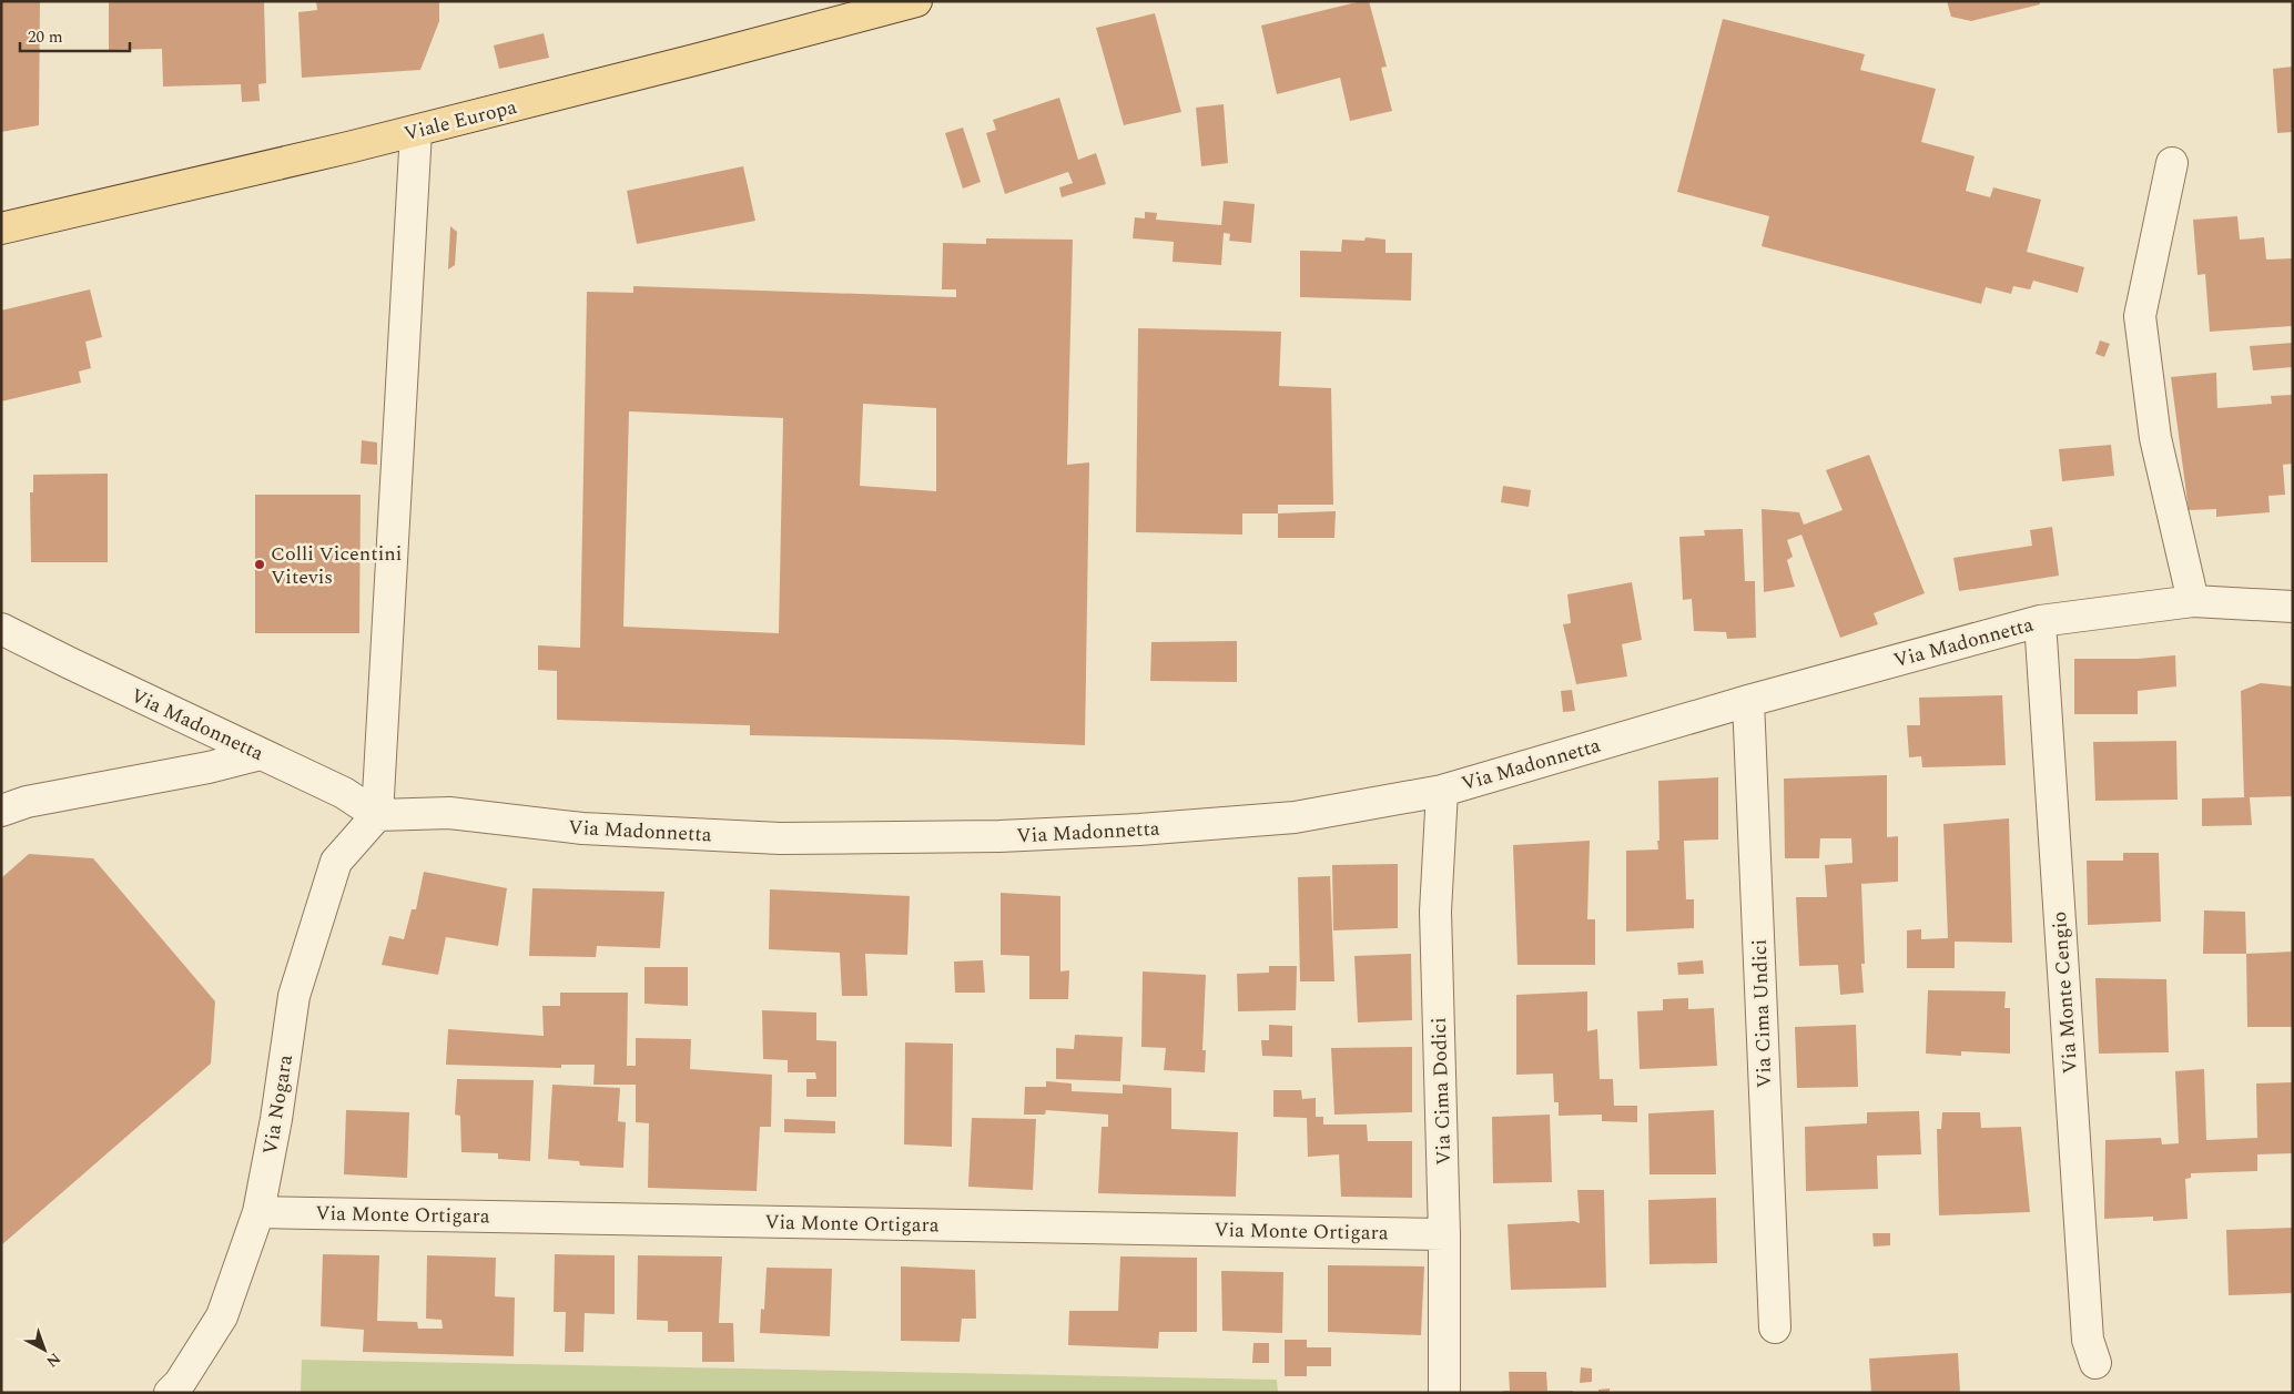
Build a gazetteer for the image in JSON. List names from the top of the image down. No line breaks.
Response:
{"streets":{"main road":["Viale Europa"],"street":["Via Madonnetta","Via Monte Cengio","Via Cima Undici","Via Cima Dodici","Via Nogara","Via Monte Ortigara"]},"crossings":[["Via Madonnetta","Via Monte Cengio"],["Via Madonnetta","Via Cima Undici"],["Via Madonnetta","Via Cima Dodici"],["Via Madonnetta","Via Nogara"],["Via Cima Dodici","Via Monte Ortigara"],["Via Nogara","Via Monte Ortigara"]],"places":["Colli Vicentini Vitevis"],"scale_bar":"20 m","north":"bottom right"}
